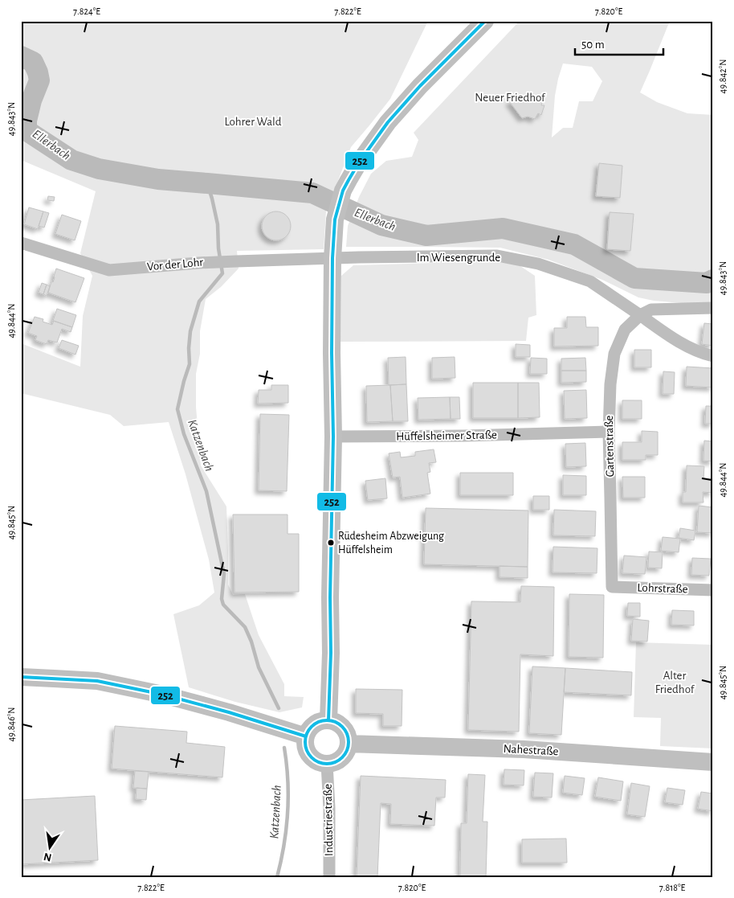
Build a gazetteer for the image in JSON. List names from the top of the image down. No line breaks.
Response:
{"streets":{"main road":["Nahestraße"],"street":["Im Wiesengrunde","Vor der Lohr","Hüffelsheimer Straße","Gartenstraße","Lohrstraße","Industriestraße"]},"crossings":[["Im Wiesengrunde","Vor der Lohr"],["Im Wiesengrunde","Gartenstraße"],["Hüffelsheimer Straße","Gartenstraße"],["Gartenstraße","Lohrstraße"],["Nahestraße","Industriestraße"]],"water":["Ellerbach","Katzenbach"],"parks":["Neuer Friedhof","Lohrer Wald","Alter Friedhof"],"places":["Rüdesheim Abzweigung Hüffelsheim"],"lines":["transit line 252"],"scale_bar":"50 m","north":"bottom","coordinates":["7.824°E","7.822°E","7.820°E","49.842°N","49.843°N","49.844°N","49.845°N","49.846°N","7.818°E"]}
